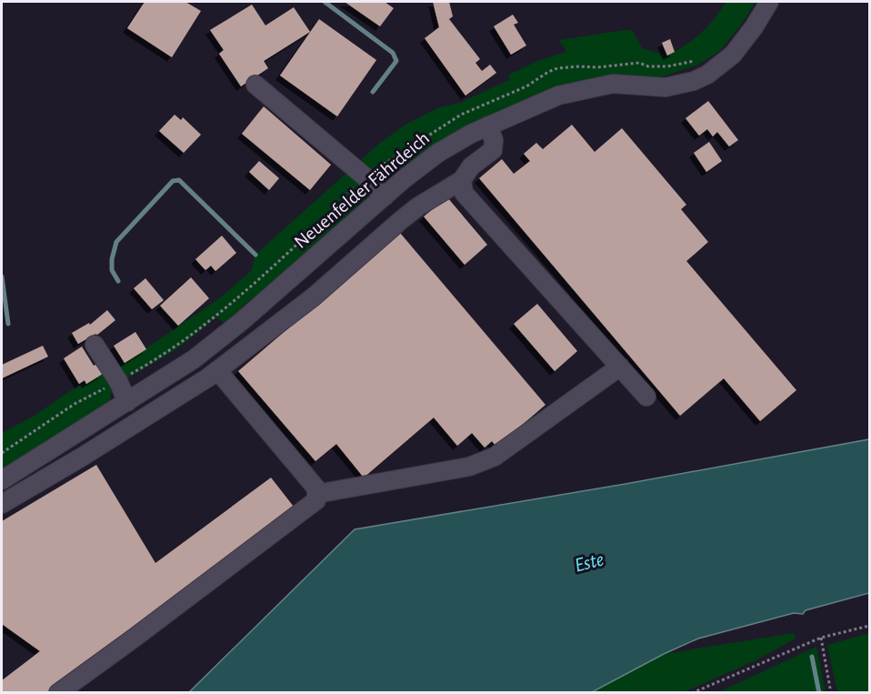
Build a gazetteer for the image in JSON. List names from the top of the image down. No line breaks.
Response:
{"streets":{"street":["Neuenfelder Fährdeich"]},"water":["Este"]}
